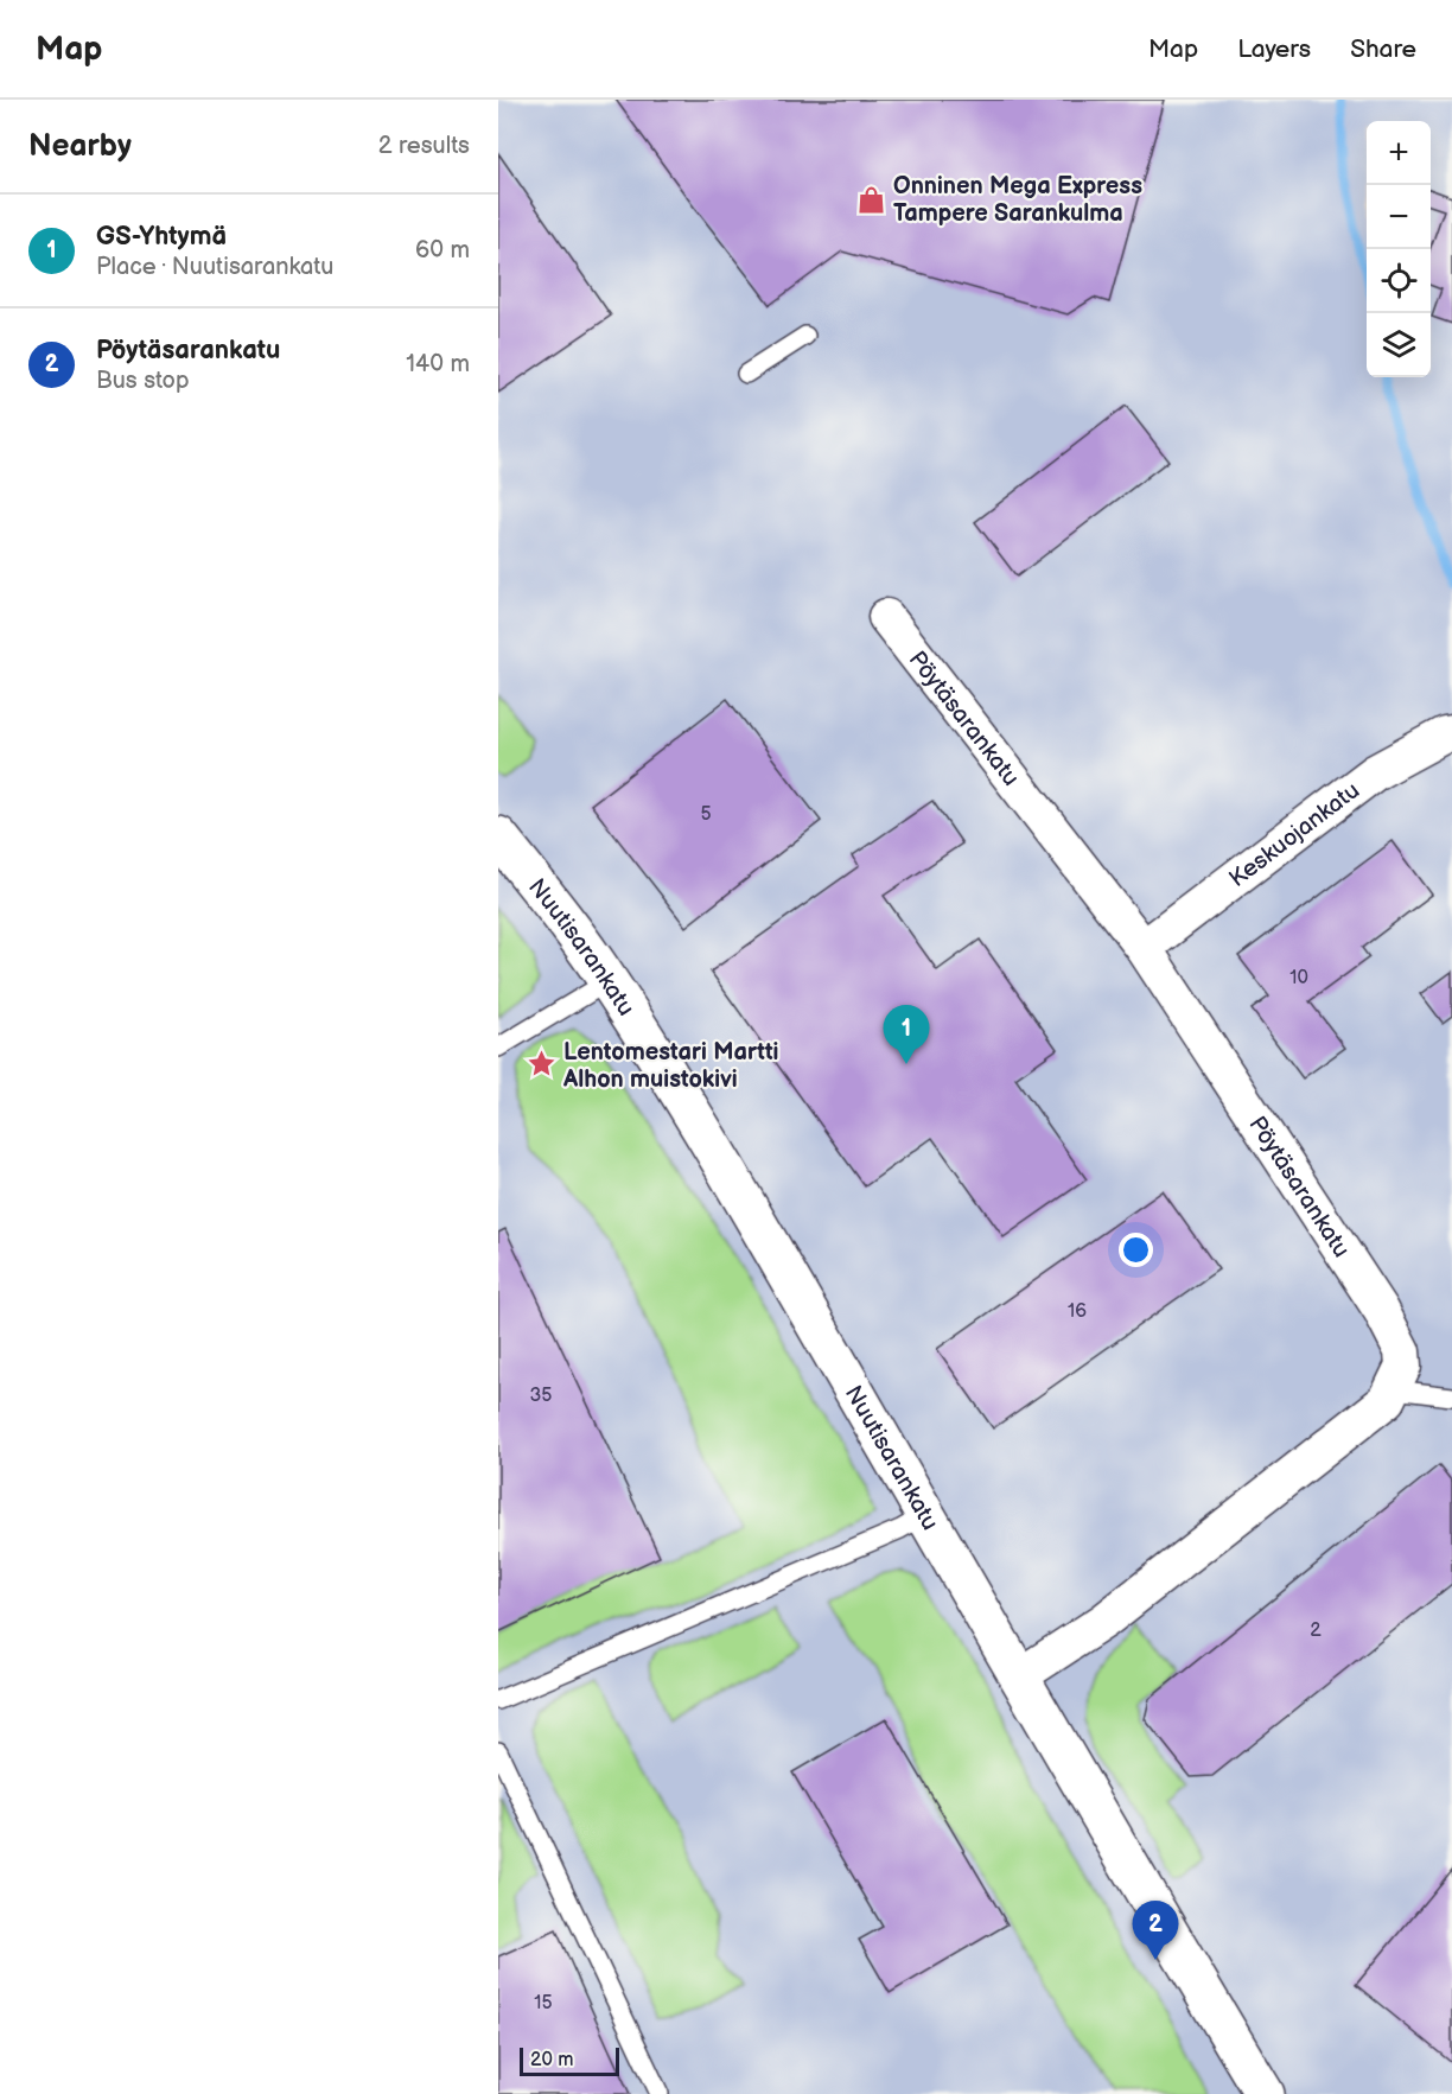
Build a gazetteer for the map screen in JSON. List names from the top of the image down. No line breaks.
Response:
{"streets":{"main road":["Nuutisarankatu"],"street":["Pöytäsarankatu","Keskuojankatu"]},"crossings":[["Pöytäsarankatu","Keskuojankatu"],["Pöytäsarankatu","Nuutisarankatu"]],"places":{"shop":["Onninen Mega Express Tampere Sarankulma"],"place":["Lentomestari Martti Alhon muistokivi"]},"house_numbers":["5","10","16","35","2","15"],"scale_bar":"20 m","page":{"header":"Map","nav":["Map","Layers","Share"],"heading":["Nearby","2 results"],"map_buttons":["+","−"],"list":[{"mark":"1","name":"GS-Yhtymä","note":"Place · Nuutisarankatu","value":"60 m"},{"mark":"2","name":"Pöytäsarankatu","note":"Bus stop","value":"140 m"}],"pins":["1","2"],"scale":"20 m"}}
